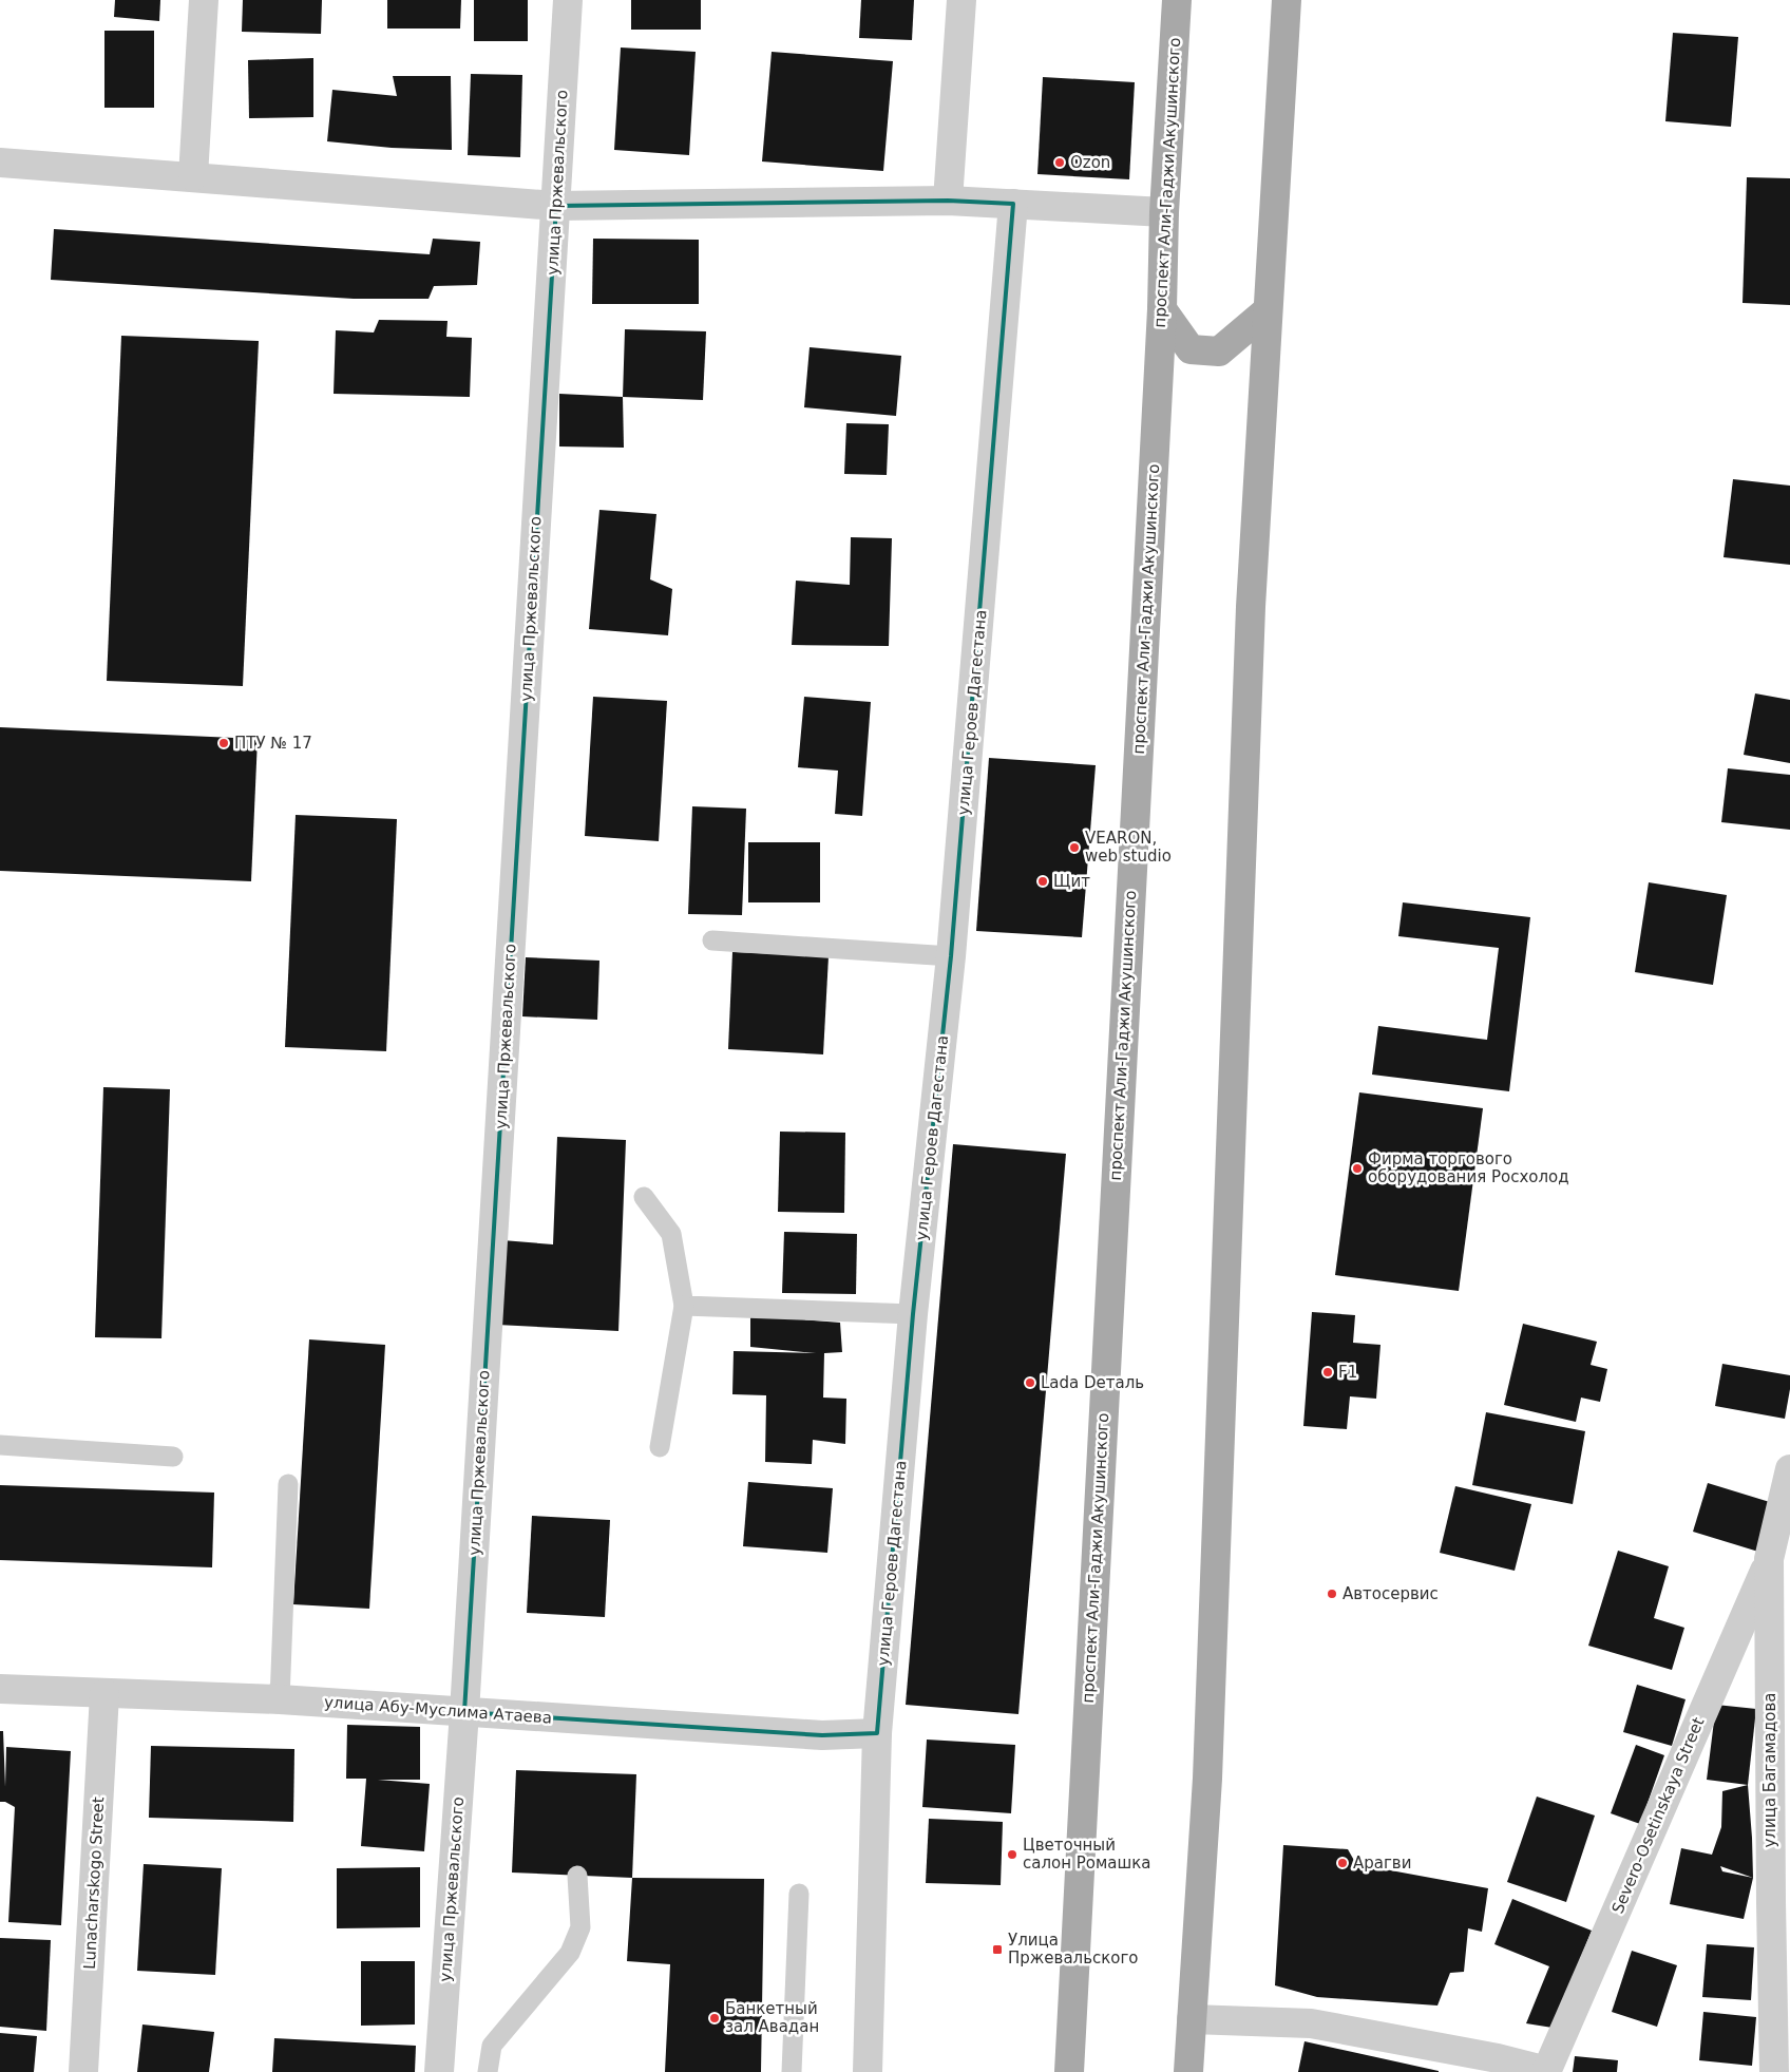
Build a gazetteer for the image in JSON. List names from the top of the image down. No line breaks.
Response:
{"streets":{"main road":["проспект Али-Гаджи Акушинского"],"street":["улица Пржевальского","улица Героев Дагестана","улица Абу-Муслима Атаева","улица Багамадова","Severo-Osetinskaya Street","Lunacharskogo Street"]},"crossings":[["улица Пржевальского","улица Абу-Муслима Атаева"],["улица Героев Дагестана","улица Абу-Муслима Атаева"],["улица Абу-Муслима Атаева","Lunacharskogo Street"],["улица Багамадова","Severo-Osetinskaya Street"]],"places":{"other":["Ozon","ПТУ № 17","VEARON, web studio","Щит","Фирма торгового оборудования Росхолод","F1","Lada Dеталь","Автосервис","Цветочный салон Ромашка","Арагви","Банкетный зал Авадан"],"transit":["Улица Пржевальского"]}}
